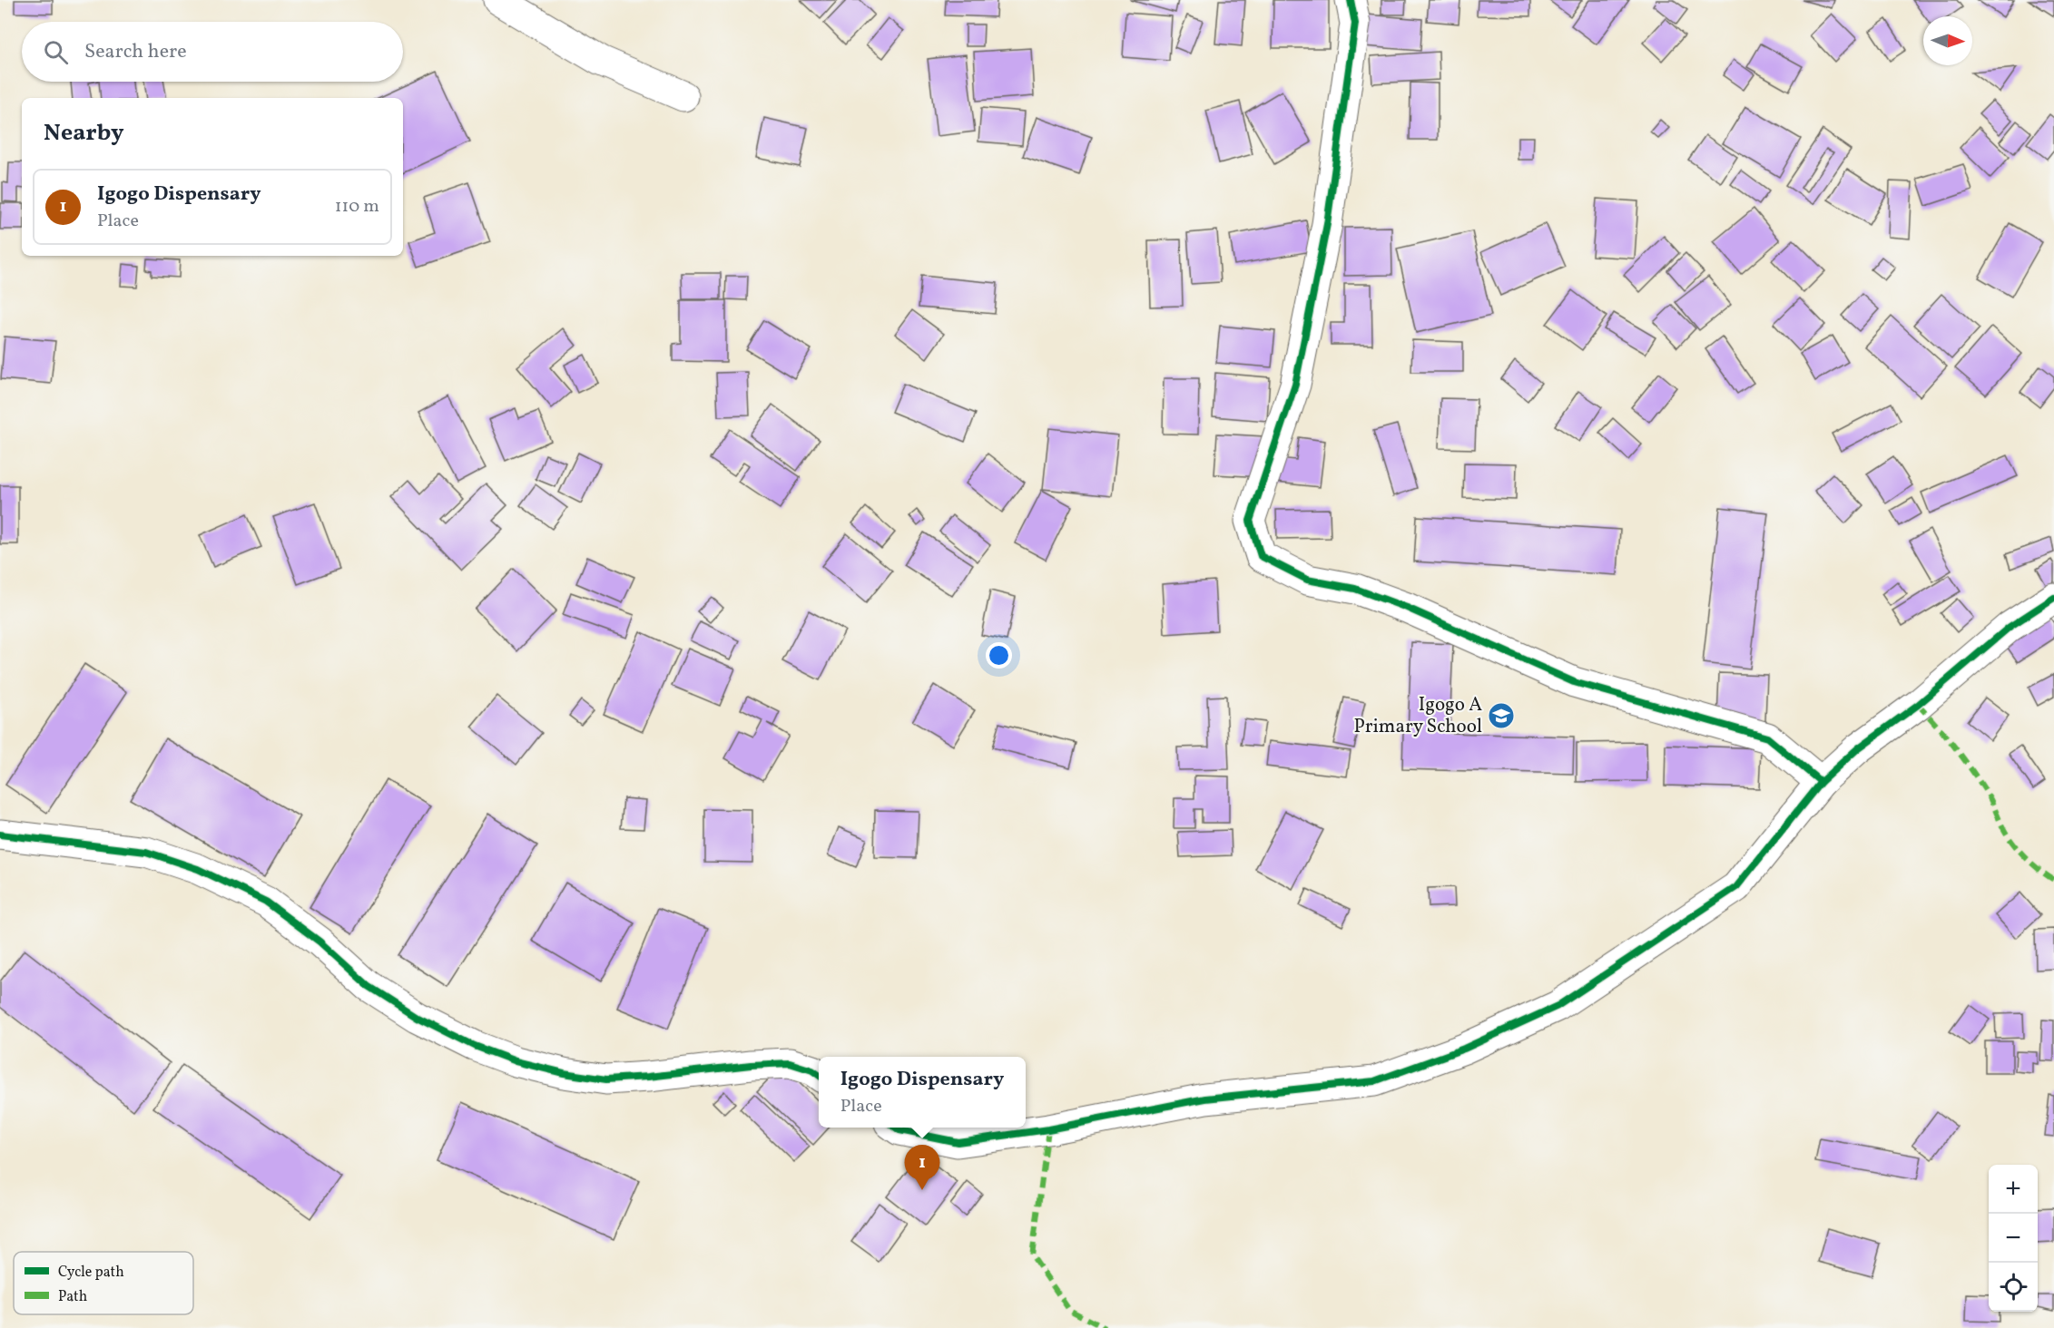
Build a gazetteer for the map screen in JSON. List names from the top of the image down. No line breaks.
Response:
{"places":{"school or university":["Igogo A Primary School"]},"legend":["Cycle path","Path"],"north":"right","page":{"search":"Search here","heading":"Nearby","list":[{"mark":"1","name":"Igogo Dispensary","note":"Place","value":"110 m"}],"popup":["Igogo Dispensary","Place"],"pins":"1","map_buttons":["+","−"]}}
